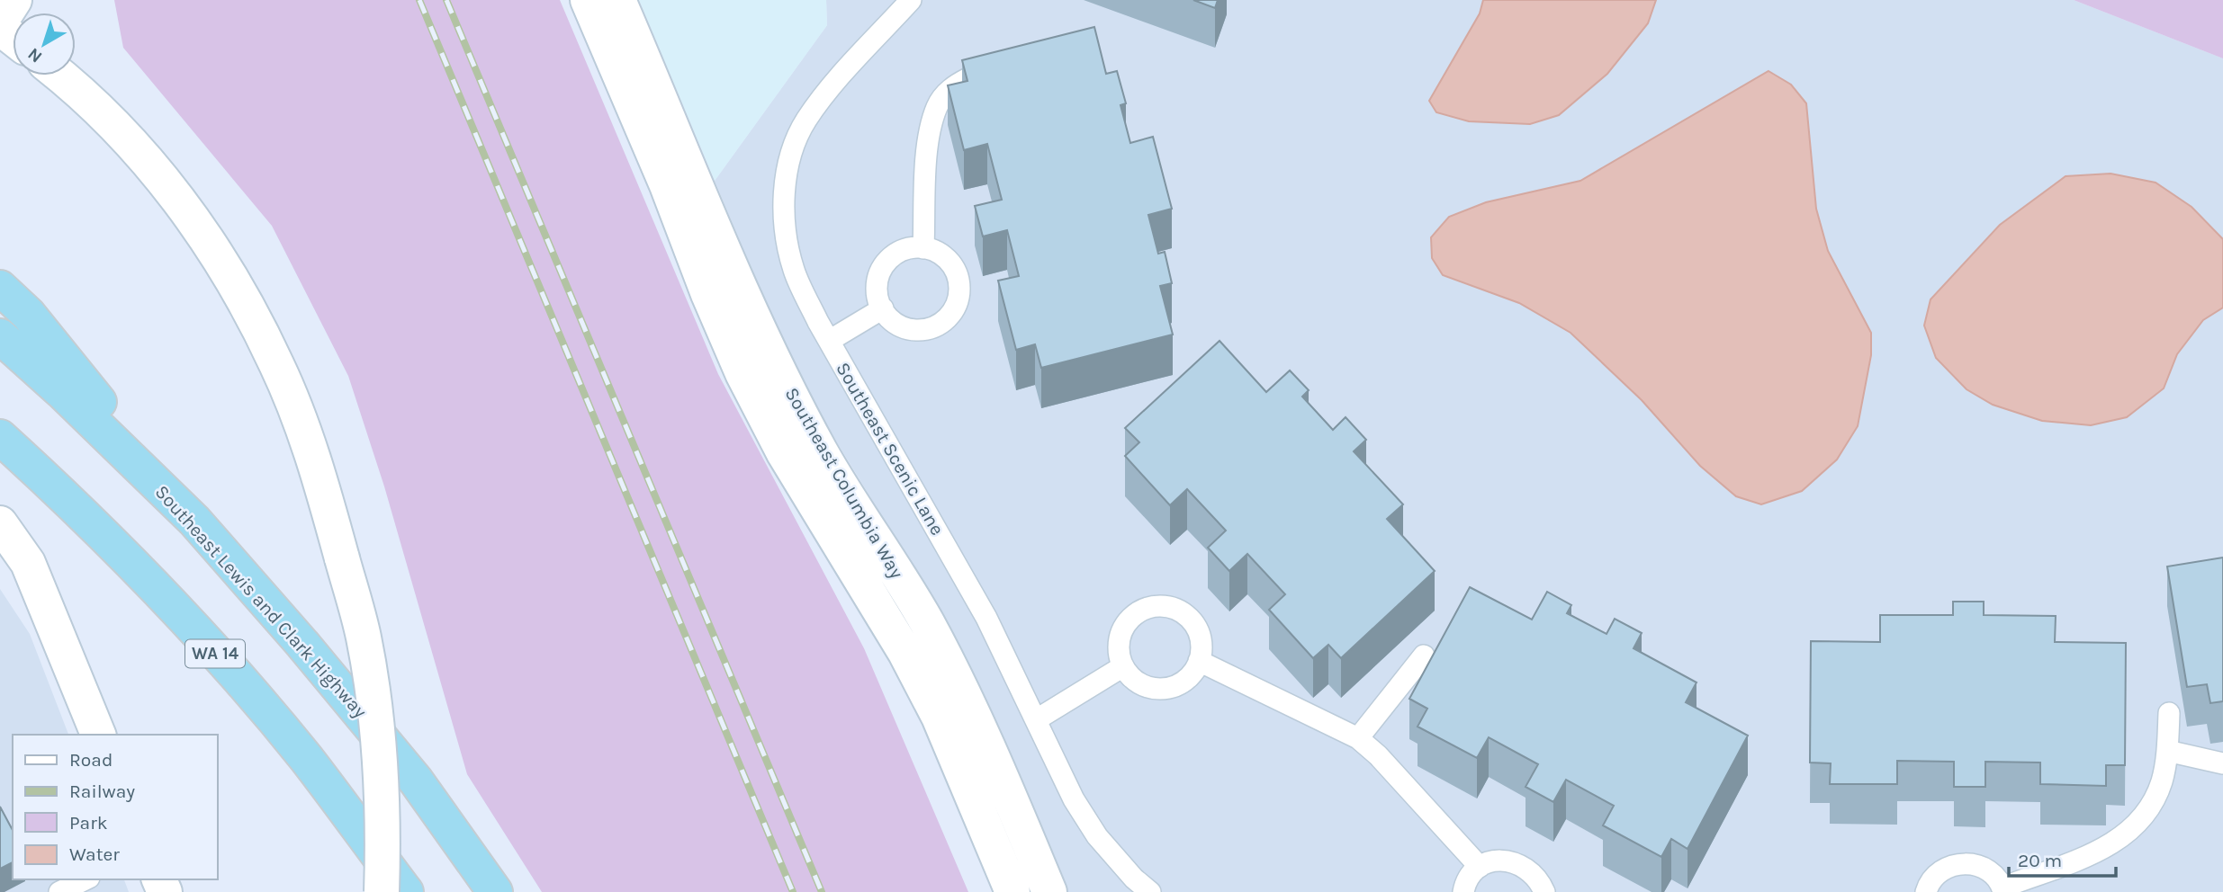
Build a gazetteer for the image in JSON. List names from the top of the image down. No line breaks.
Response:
{"streets":{"highway":["Southeast Lewis and Clark Highway","WA 14"],"street":["Southeast Columbia Way"],"lane":["Southeast Scenic Lane"]},"legend":["Road","Railway","Park","Water"],"scale_bar":"20 m","north":"bottom left"}
